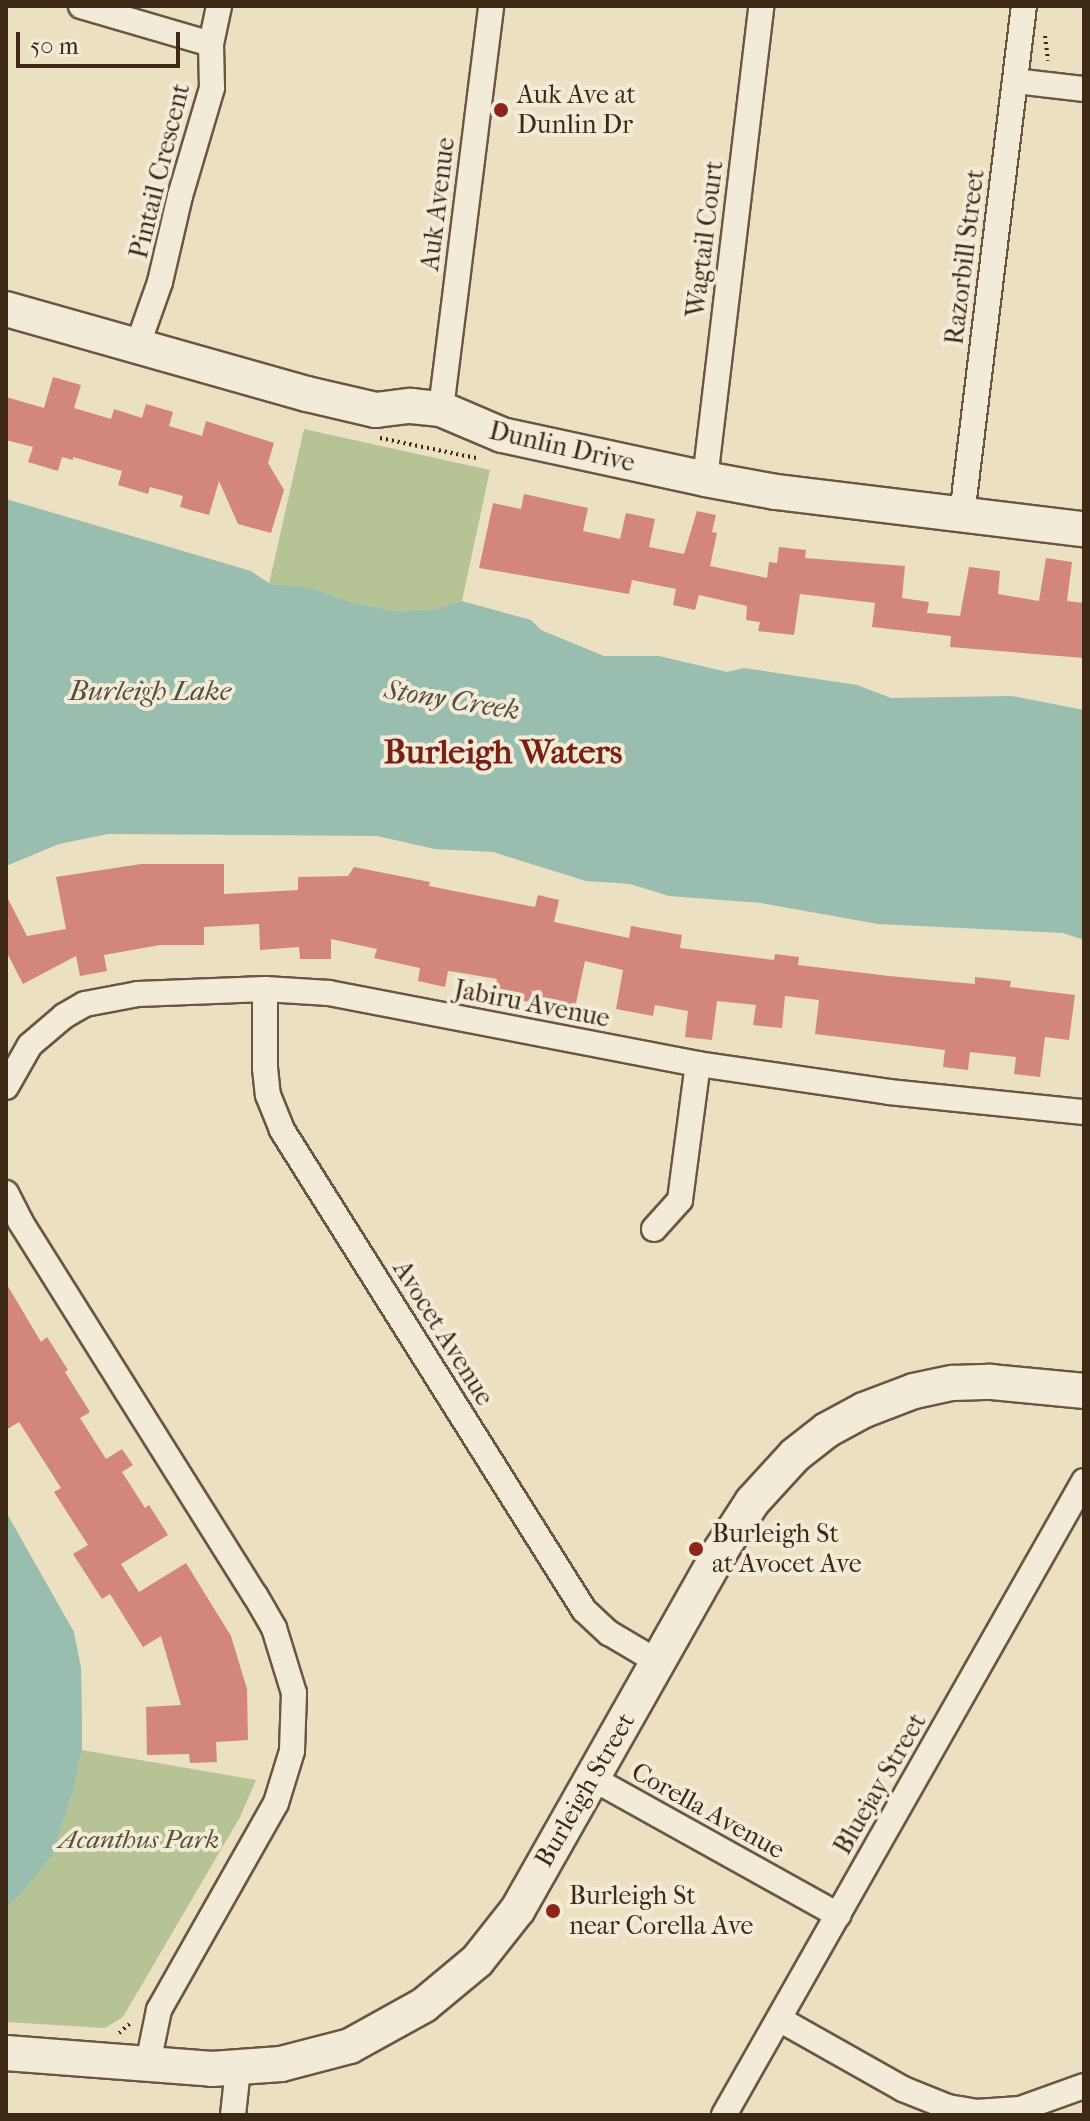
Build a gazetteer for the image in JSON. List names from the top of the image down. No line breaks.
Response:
{"streets":{"street":["Pintail Crescent","Auk Avenue","Wagtail Court","Razorbill Street","Dunlin Drive","Jabiru Avenue","Avocet Avenue","Bluejay Street","Burleigh Street","Corella Avenue"]},"crossings":[["Pintail Crescent","Dunlin Drive"],["Auk Avenue","Dunlin Drive"],["Wagtail Court","Dunlin Drive"],["Razorbill Street","Dunlin Drive"],["Jabiru Avenue","Avocet Avenue"],["Avocet Avenue","Burleigh Street"],["Bluejay Street","Corella Avenue"],["Burleigh Street","Corella Avenue"]],"districts":["Burleigh Waters"],"water":["Burleigh Lake","Stony Creek"],"parks":["Acanthus Park"],"places":["Auk Ave at Dunlin Dr","Burleigh St at Avocet Ave","Burleigh St near Corella Ave"],"scale_bar":"50 m"}
